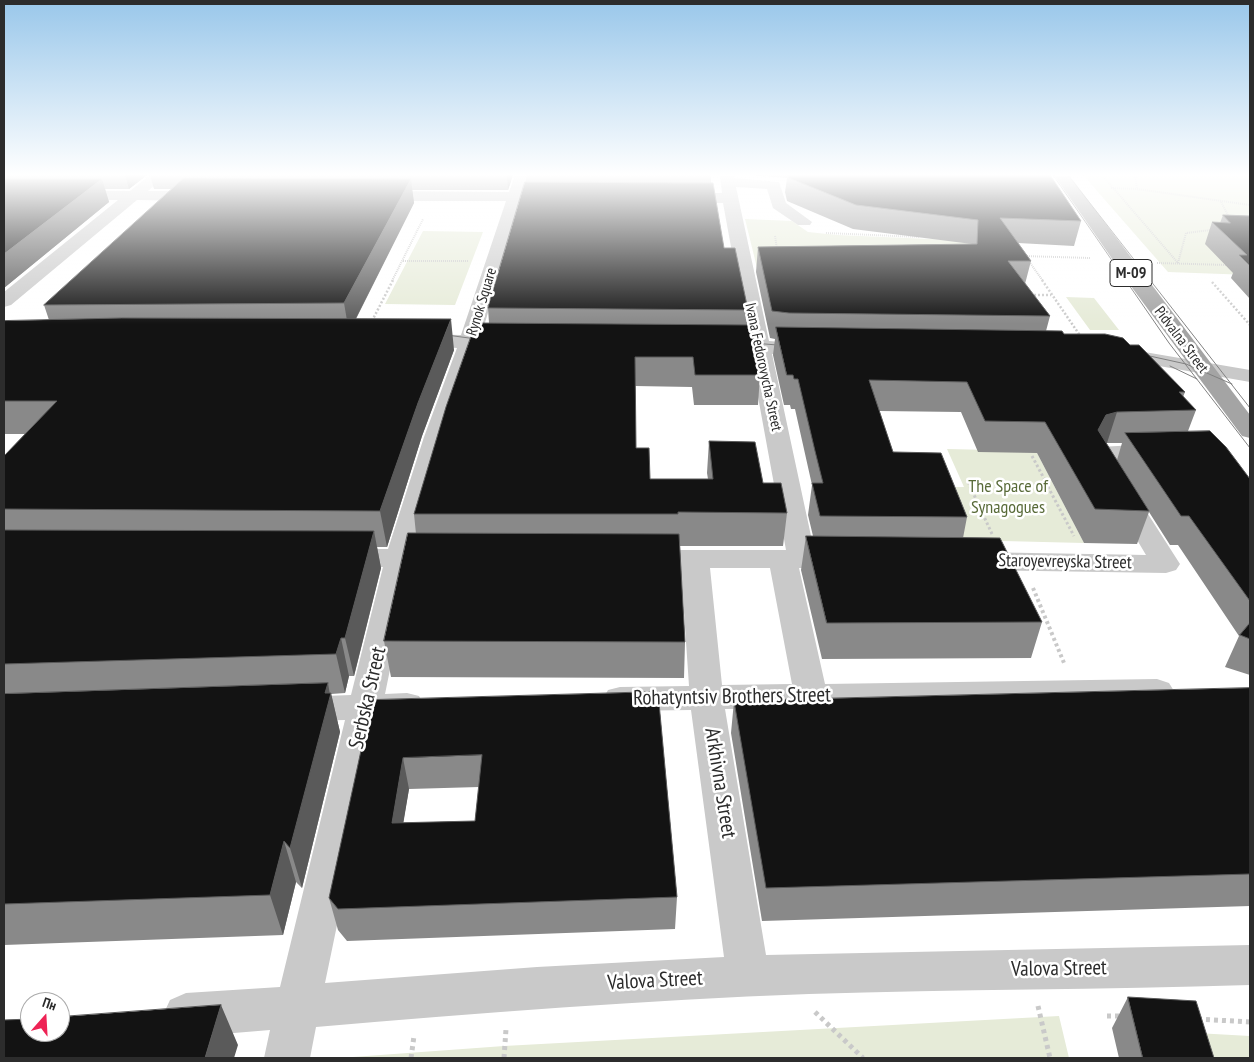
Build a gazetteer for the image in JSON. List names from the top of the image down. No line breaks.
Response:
{"streets":{"main road":["М-09","Pidvalna Street"],"street":["Rynok Square","Ivana Fedorovycha Street","Staroyevreyska Street","Rohatyntsiv Brothers Street","Serbska Street","Arkhivna Street","Valova Street"]},"crossings":[["Rynok Square","Serbska Street"],["Ivana Fedorovycha Street","Rohatyntsiv Brothers Street"],["Rohatyntsiv Brothers Street","Arkhivna Street"],["Serbska Street","Valova Street"],["Arkhivna Street","Valova Street"]],"parks":["The Space of Synagogues"],"north":"top"}
